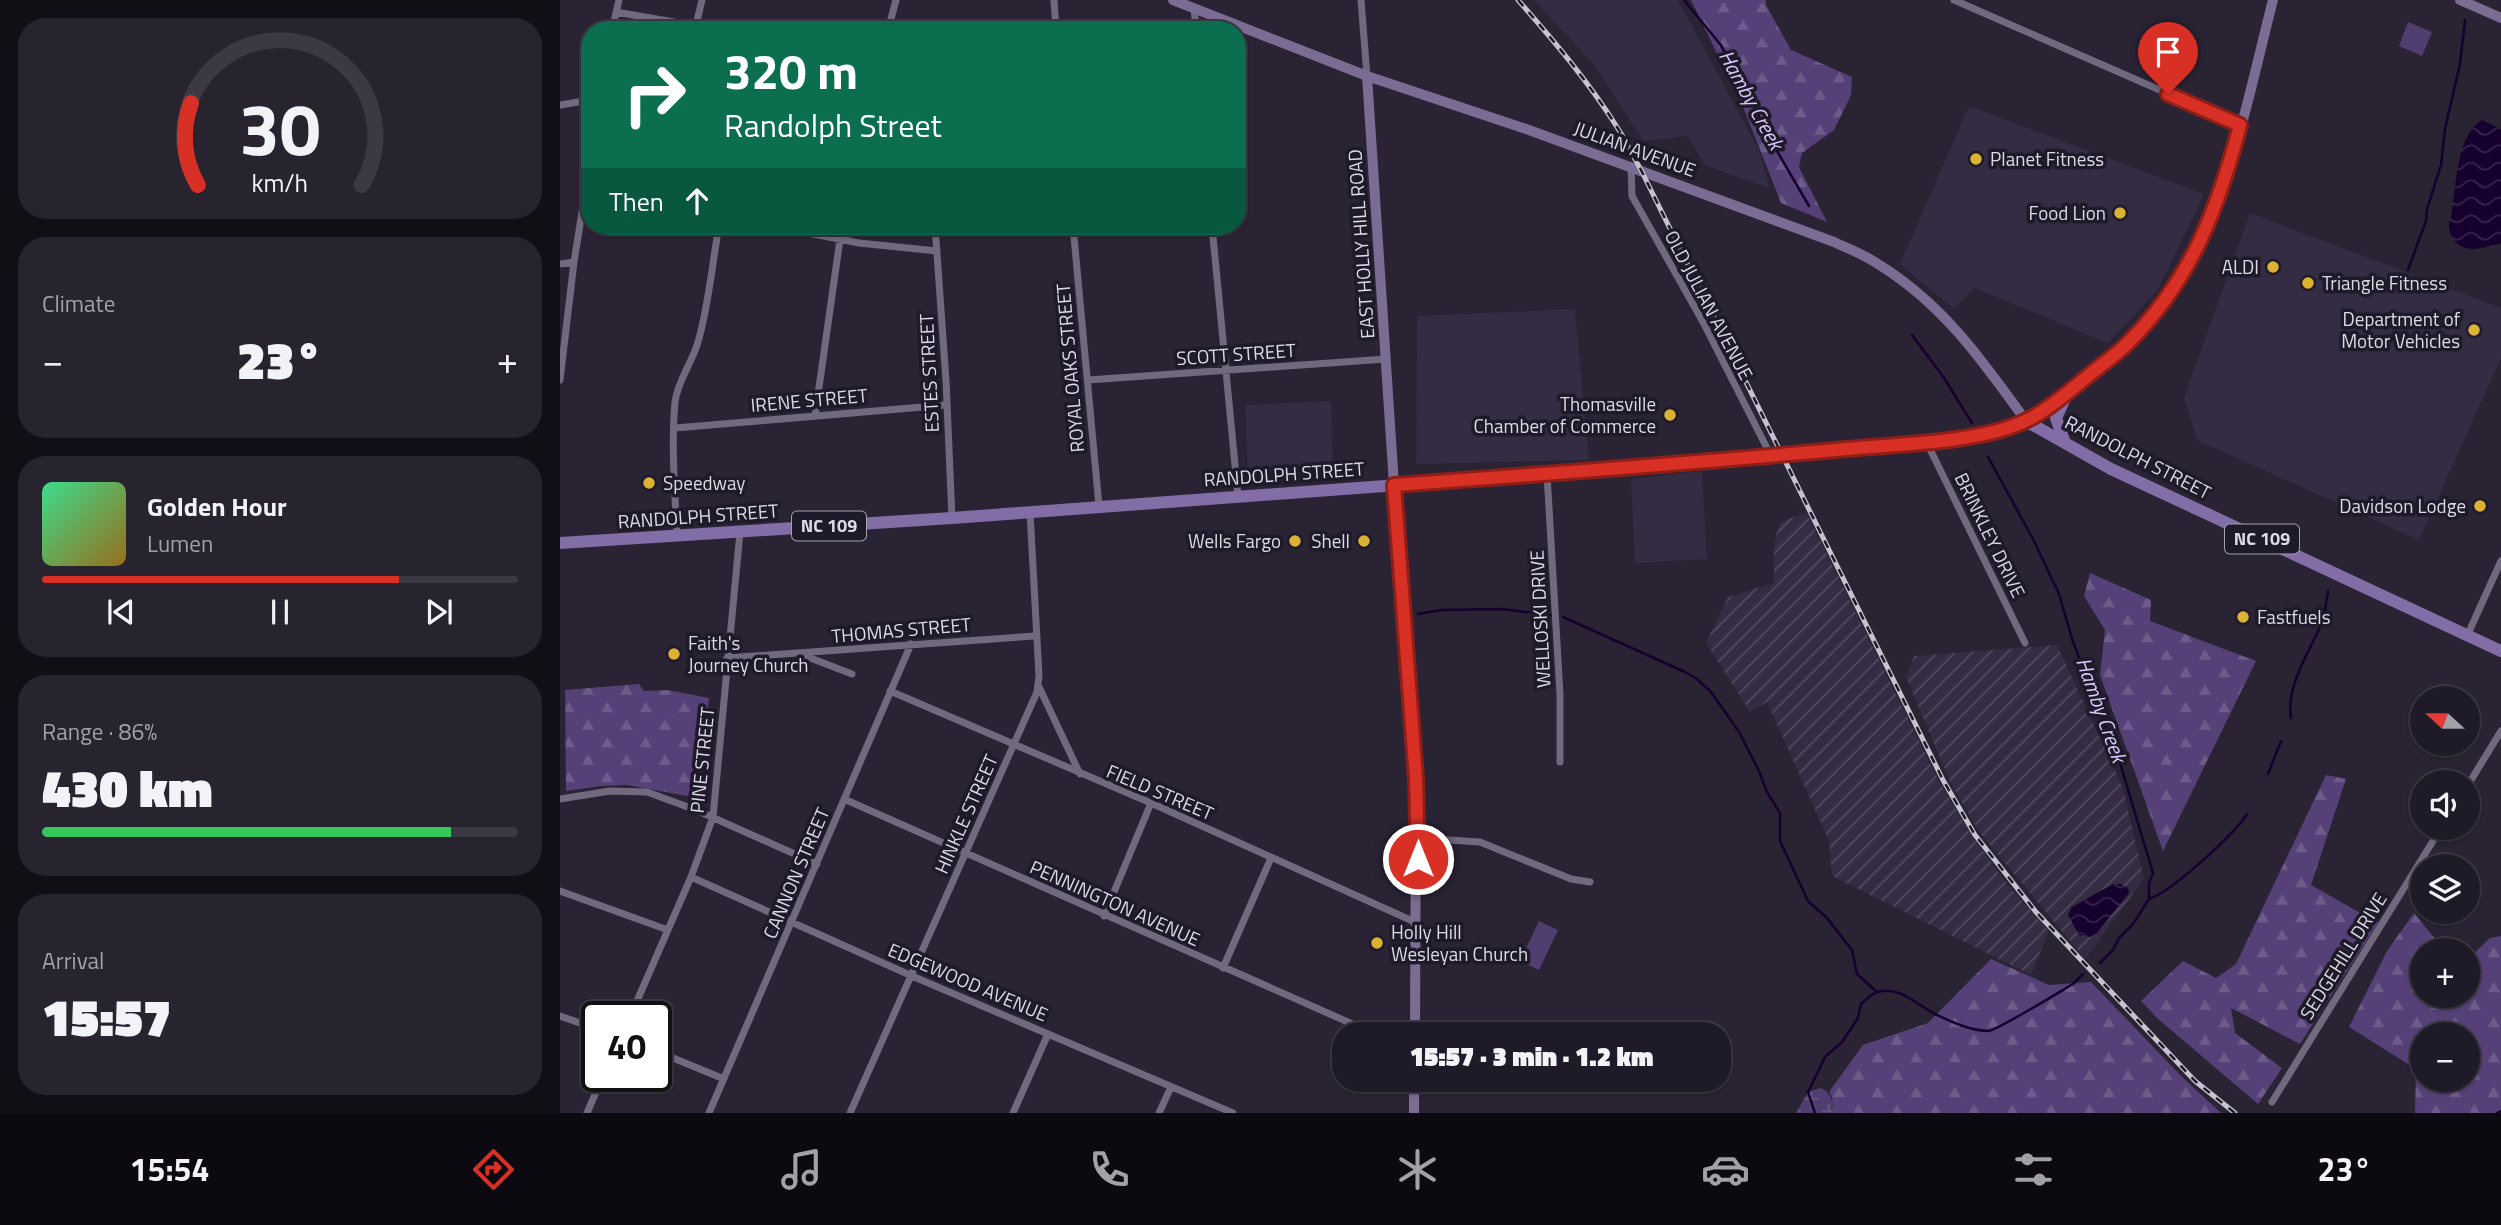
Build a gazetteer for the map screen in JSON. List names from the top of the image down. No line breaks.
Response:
{"streets":{"main road":["RANDOLPH STREET","NC 109"],"street":["JULIAN AVENUE","EAST HOLLY HILL ROAD","OLD JULIAN AVENUE","SCOTT STREET","ROYAL OAKS STREET","ESTES STREET","IRENE STREET","BRINKLEY DRIVE","WELLOSKI DRIVE","THOMAS STREET","PINE STREET","FIELD STREET","HINKLE STREET","CANNON STREET","PENNINGTON AVENUE","SEDGEHILL DRIVE","EDGEWOOD AVENUE"]},"crossings":[["JULIAN AVENUE","EAST HOLLY HILL ROAD"],["JULIAN AVENUE","OLD JULIAN AVENUE"],["JULIAN AVENUE","RANDOLPH STREET"],["EAST HOLLY HILL ROAD","SCOTT STREET"],["EAST HOLLY HILL ROAD","RANDOLPH STREET"],["EAST HOLLY HILL ROAD","FIELD STREET"],["OLD JULIAN AVENUE","RANDOLPH STREET"],["SCOTT STREET","ROYAL OAKS STREET"],["ROYAL OAKS STREET","RANDOLPH STREET"],["ESTES STREET","IRENE STREET"],["ESTES STREET","RANDOLPH STREET"],["RANDOLPH STREET","BRINKLEY DRIVE"],["RANDOLPH STREET","WELLOSKI DRIVE"],["RANDOLPH STREET","PINE STREET"],["RANDOLPH STREET","HINKLE STREET"],["THOMAS STREET","PINE STREET"],["THOMAS STREET","HINKLE STREET"],["THOMAS STREET","CANNON STREET"],["PINE STREET","EDGEWOOD AVENUE"],["FIELD STREET","HINKLE STREET"],["FIELD STREET","CANNON STREET"],["HINKLE STREET","PENNINGTON AVENUE"],["HINKLE STREET","EDGEWOOD AVENUE"],["CANNON STREET","PENNINGTON AVENUE"],["CANNON STREET","EDGEWOOD AVENUE"]],"water":["Hamby Creek"],"places":["Planet Fitness","Food Lion","ALDI","Triangle Fitness","Department of Motor Vehicles","Thomasville Chamber of Commerce","Speedway","Davidson Lodge","Wells Fargo","Shell","Fastfuels","Faith's Journey Church","Holly Hill Wesleyan Church"],"north":"left","page":{"turn":["320 m","Randolph Street"],"then":"Then","tile":["Climate",["Range · 86%","430 km"],["Arrival","15:57"]],"heat":["−","23°","+"],"song":["Golden Hour","Lumen"],"map_buttons":["+","−"],"limit":"40","trip":"15:57 · 3 min · 1.2 km","tabs":["15:54","23°"],"gauge":["30","km/h"]}}
